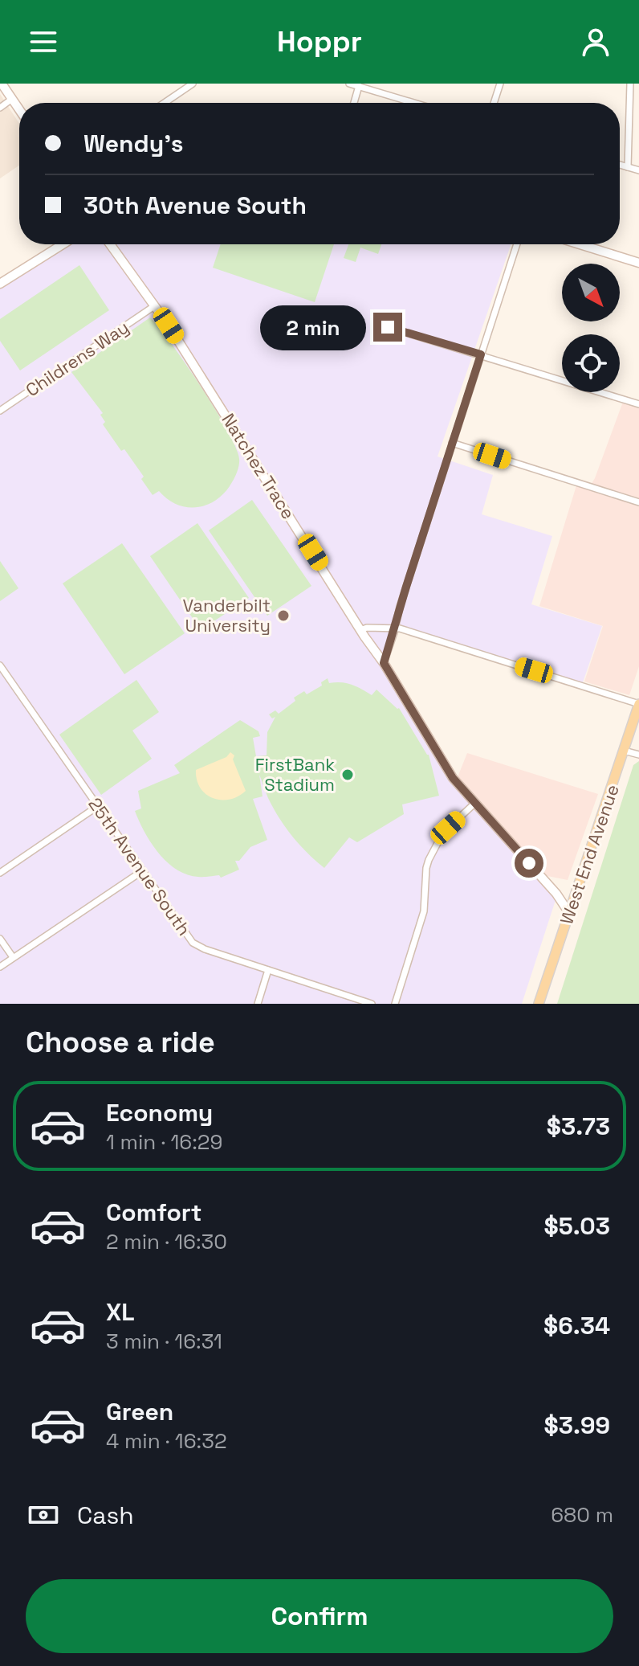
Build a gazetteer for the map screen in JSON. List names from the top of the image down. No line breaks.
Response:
{"streets":{"main road":["Natchez Trace","West End Avenue"],"street":["Childrens Way","25th Avenue South"]},"crossings":[["Childrens Way","Natchez Trace"],["Natchez Trace","West End Avenue"]],"places":["Vanderbilt University","FirstBank Stadium"],"north":"bottom right","page":{"header":"Hoppr","banner":["Wendy's","30th Avenue South"],"bubble":"2 min","heading":"Choose a ride","list":[{"name":"Economy","note":"1 min · 16:29","value":"$3.73"},{"name":"Comfort","note":"2 min · 16:30","value":"$5.03"},{"name":"XL","note":"3 min · 16:31","value":"$6.34"},{"name":"Green","note":"4 min · 16:32","value":"$3.99"}],"pay":["Cash","680 m"],"buttons":"Confirm"}}
